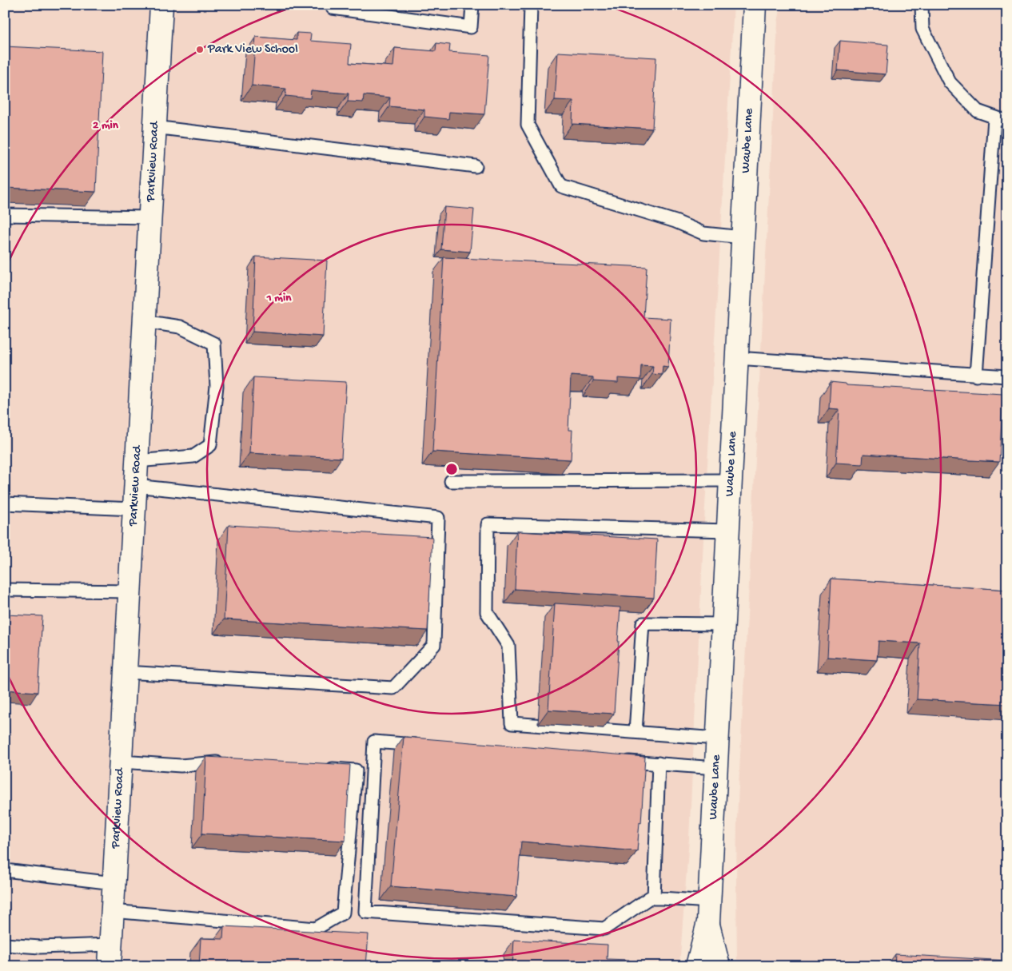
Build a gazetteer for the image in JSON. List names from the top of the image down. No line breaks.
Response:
{"streets":{"main road":["Waube Lane","Parkview Road"]},"places":["Park View School"],"rings":["2 min","1 min"]}
